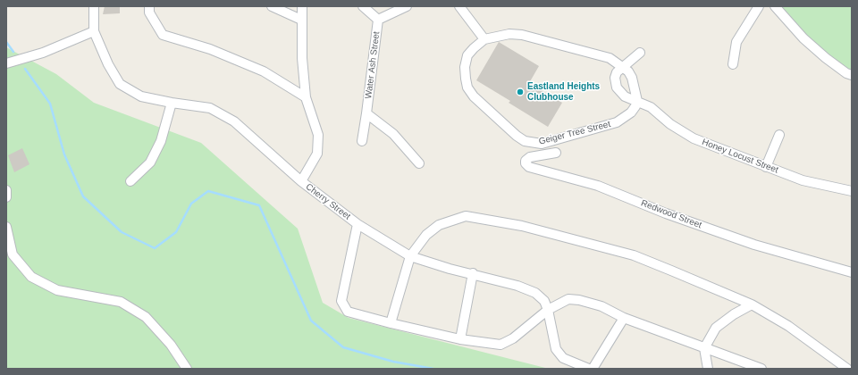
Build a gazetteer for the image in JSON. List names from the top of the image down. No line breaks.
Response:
{"streets":{"street":["Water Ash Street","Geiger Tree Street","Honey Locust Street","Cherry Street","Redwood Street"]},"crossings":[["Geiger Tree Street","Honey Locust Street"]],"places":["Eastland Heights Clubhouse"]}
